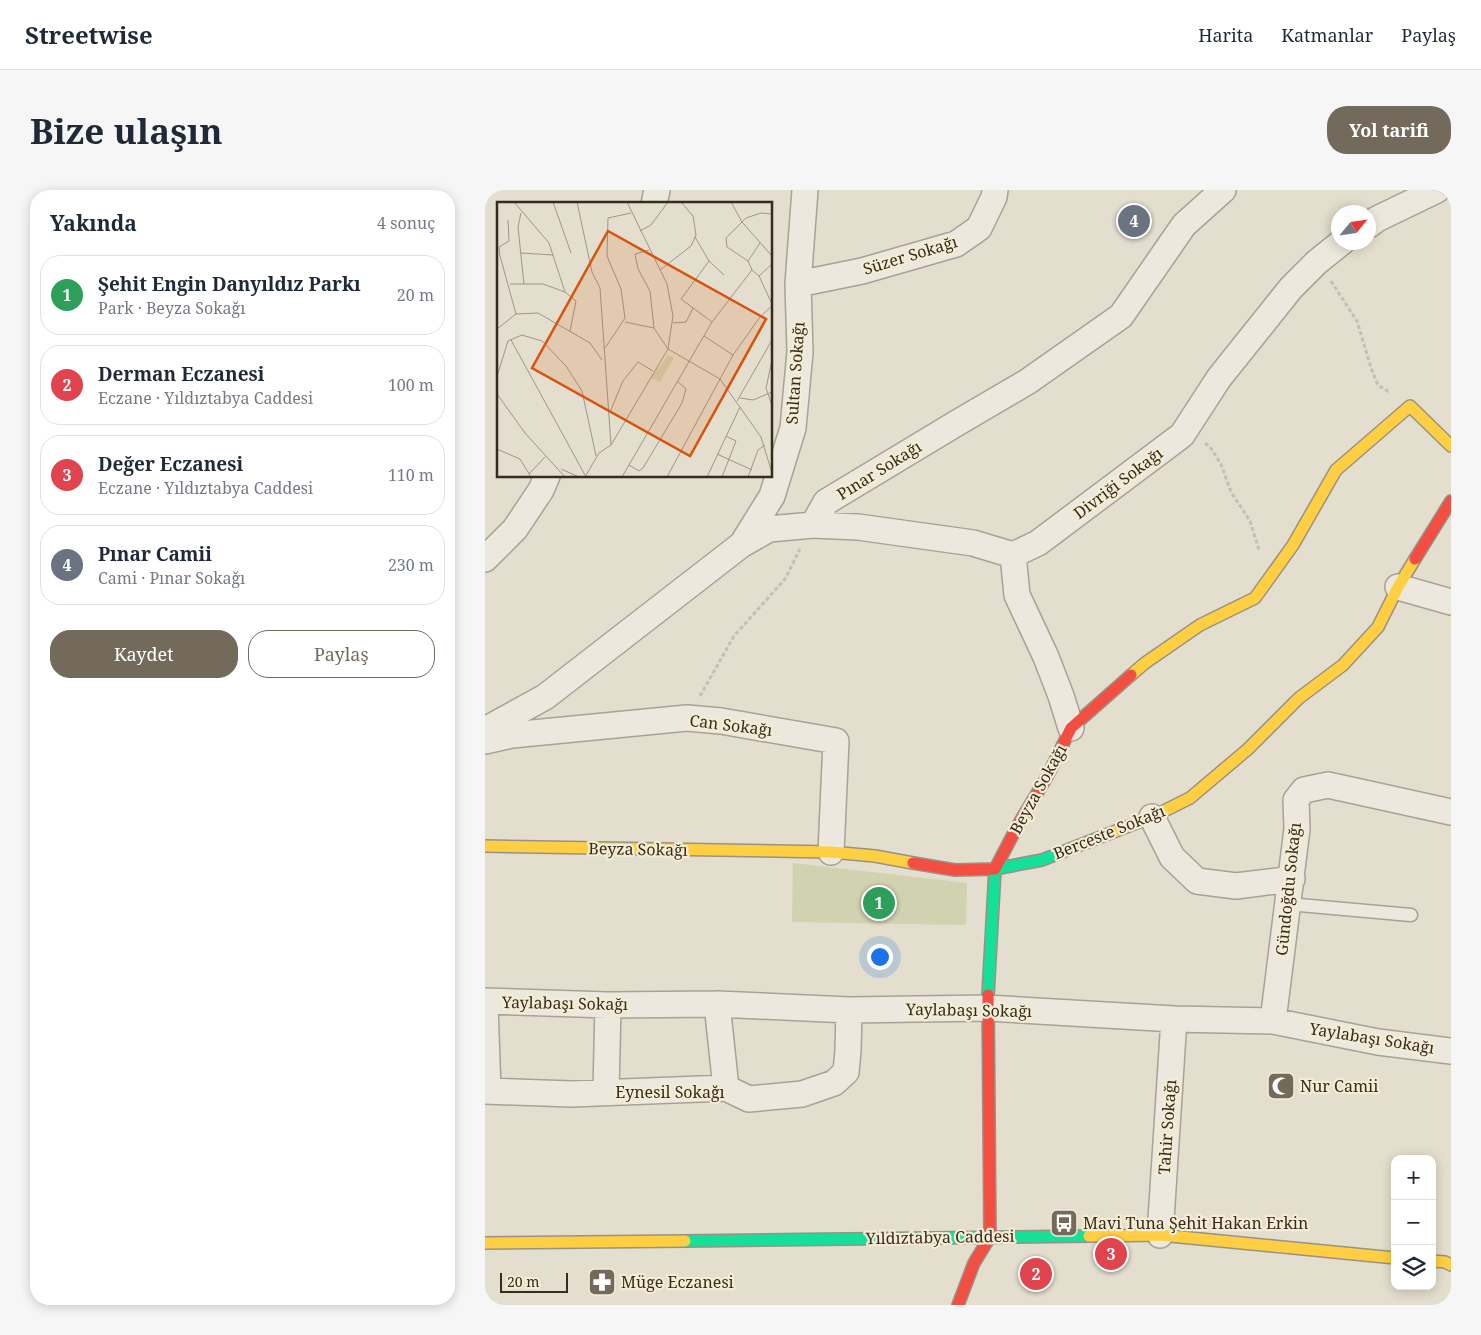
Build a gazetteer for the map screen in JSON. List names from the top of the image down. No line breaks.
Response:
{"streets":{"street":["Süzer Sokağı","Sultan Sokağı","Pınar Sokağı","Divriği Sokağı","Can Sokağı","Beyza Sokağı","Berceste Sokağı","Gündoğdu Sokağı","Yaylabaşı Sokağı","Eynesil Sokağı","Tahir Sokağı","Yıldıztabya Caddesi"]},"crossings":[["Süzer Sokağı","Sultan Sokağı"],["Can Sokağı","Beyza Sokağı"],["Beyza Sokağı","Berceste Sokağı"],["Gündoğdu Sokağı","Yaylabaşı Sokağı"],["Yaylabaşı Sokağı","Eynesil Sokağı"],["Yaylabaşı Sokağı","Tahir Sokağı"],["Tahir Sokağı","Yıldıztabya Caddesi"]],"places":{"mosque":["Nur Camii"],"bus stop":["Mavi Tuna Şehit Hakan Erkin"],"pharmacy":["Müge Eczanesi"]},"scale_bar":"20 m","north":"top right","page":{"header":"Streetwise","nav":["Harita","Katmanlar","Paylaş"],"buttons":["Yol tarifi",["Kaydet","Paylaş"]],"title":"Bize ulaşın","heading":["Yakında","4 sonuç"],"pins":["4","1","3","2"],"list":[{"mark":"1","name":"Şehit Engin Danyıldız Parkı","note":"Park · Beyza Sokağı","value":"20 m"},{"mark":"2","name":"Derman Eczanesi","note":"Eczane · Yıldıztabya Caddesi","value":"100 m"},{"mark":"3","name":"Değer Eczanesi","note":"Eczane · Yıldıztabya Caddesi","value":"110 m"},{"mark":"4","name":"Pınar Camii","note":"Cami · Pınar Sokağı","value":"230 m"}],"map_buttons":["+","−"],"scale":"20 m"}}
